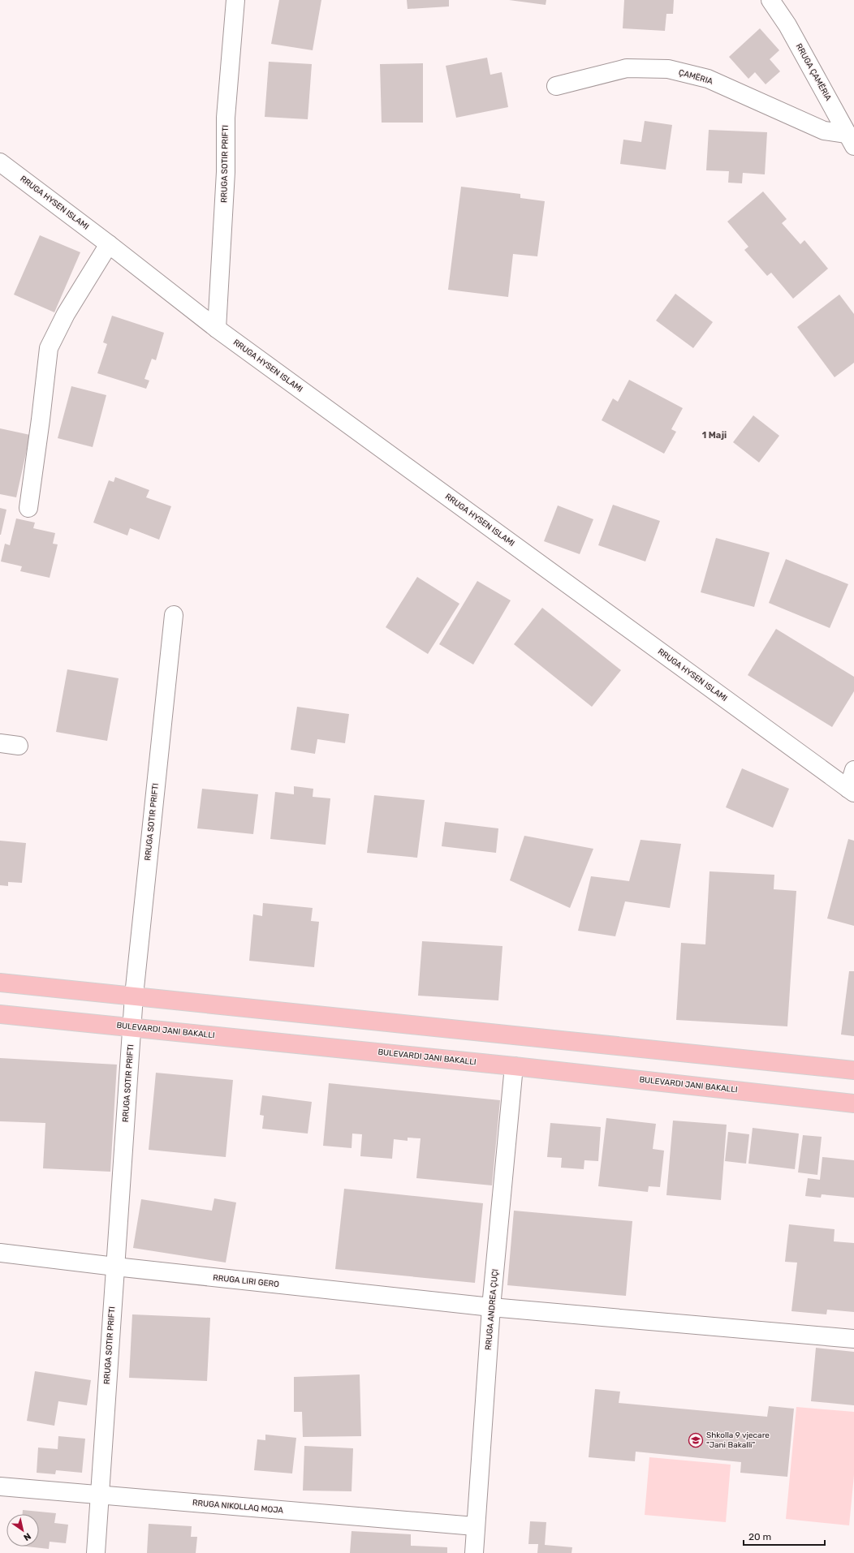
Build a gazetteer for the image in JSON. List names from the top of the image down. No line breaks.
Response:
{"streets":{"main road":["BULEVARDI JANI BAKALLI"],"street":["RRUGA ÇAMËRIA","ÇAMËRIA","RRUGA SOTIR PRIFTI","RRUGA HYSEN ISLAMI","RRUGA LIRI GERO","RRUGA ANDREA ÇUÇI","RRUGA NIKOLLAQ MOJA"]},"crossings":[["RRUGA ÇAMËRIA","ÇAMËRIA"],["RRUGA SOTIR PRIFTI","RRUGA HYSEN ISLAMI"],["RRUGA SOTIR PRIFTI","BULEVARDI JANI BAKALLI"],["RRUGA SOTIR PRIFTI","RRUGA LIRI GERO"],["RRUGA SOTIR PRIFTI","RRUGA NIKOLLAQ MOJA"],["BULEVARDI JANI BAKALLI","RRUGA ANDREA ÇUÇI"],["RRUGA LIRI GERO","RRUGA ANDREA ÇUÇI"],["RRUGA ANDREA ÇUÇI","RRUGA NIKOLLAQ MOJA"]],"districts":["1 Maji"],"places":{"school or university":["Shkolla 9 vjecare \"Jani Bakalli\""]},"scale_bar":"20 m","north":"bottom right"}
